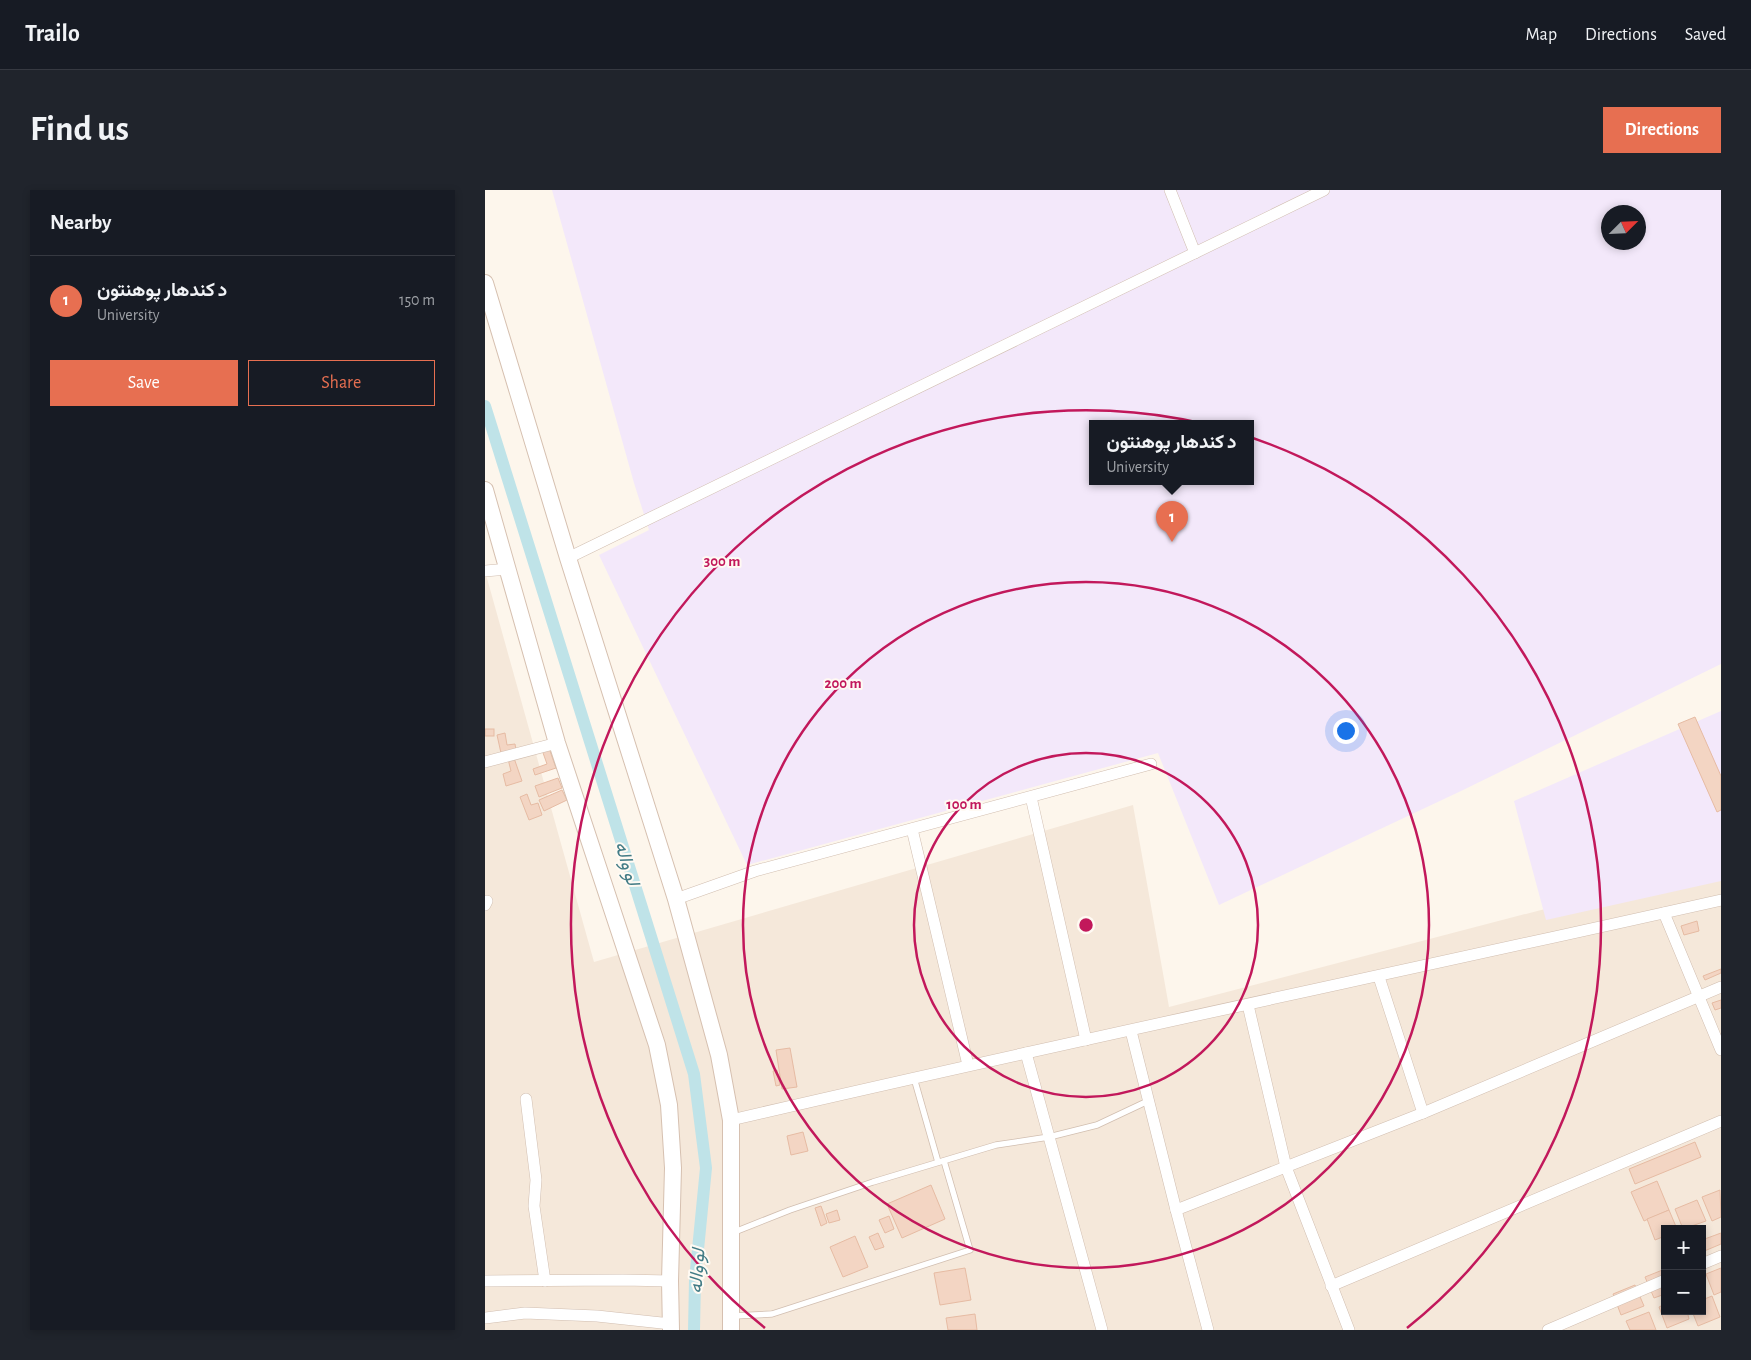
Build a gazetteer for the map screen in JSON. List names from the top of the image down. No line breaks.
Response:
{"water":["لو واله"],"north":"top right","page":{"header":"Trailo","nav":["Map","Directions","Saved"],"buttons":["Directions",["Save","Share"]],"title":"Find us","heading":"Nearby","list":[{"mark":"1","name":"د کندهار پوهنتون","note":"University","value":"150 m"}],"popup":["د کندهار پوهنتون","University"],"pins":"1","map_buttons":["+","−"]},"rings":["300 m","200 m","100 m"]}
